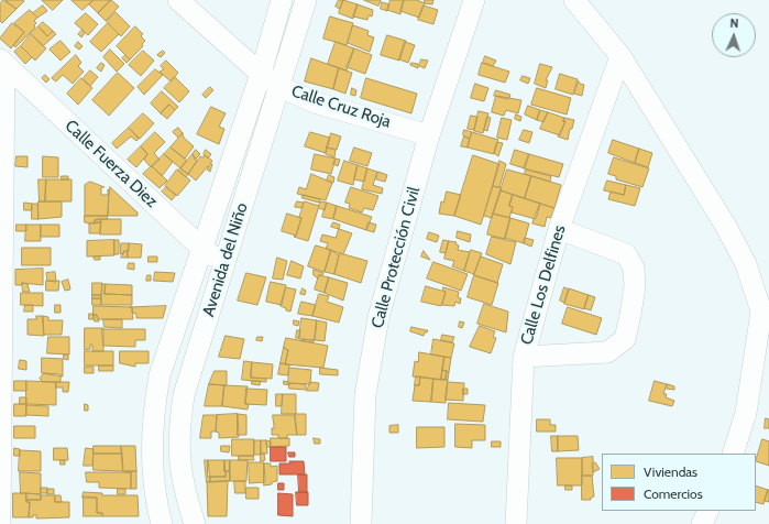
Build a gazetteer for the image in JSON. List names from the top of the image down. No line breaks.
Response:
{"streets":{"street":["Calle Cruz Roja","Calle Fuerza Diez","Calle Protección Civil","Avenida del Niño","Calle Los Delfines"]},"crossings":[["Calle Cruz Roja","Calle Protección Civil"],["Calle Cruz Roja","Avenida del Niño"],["Calle Fuerza Diez","Avenida del Niño"]],"legend":["Viviendas","Comercios"],"north":"top"}
